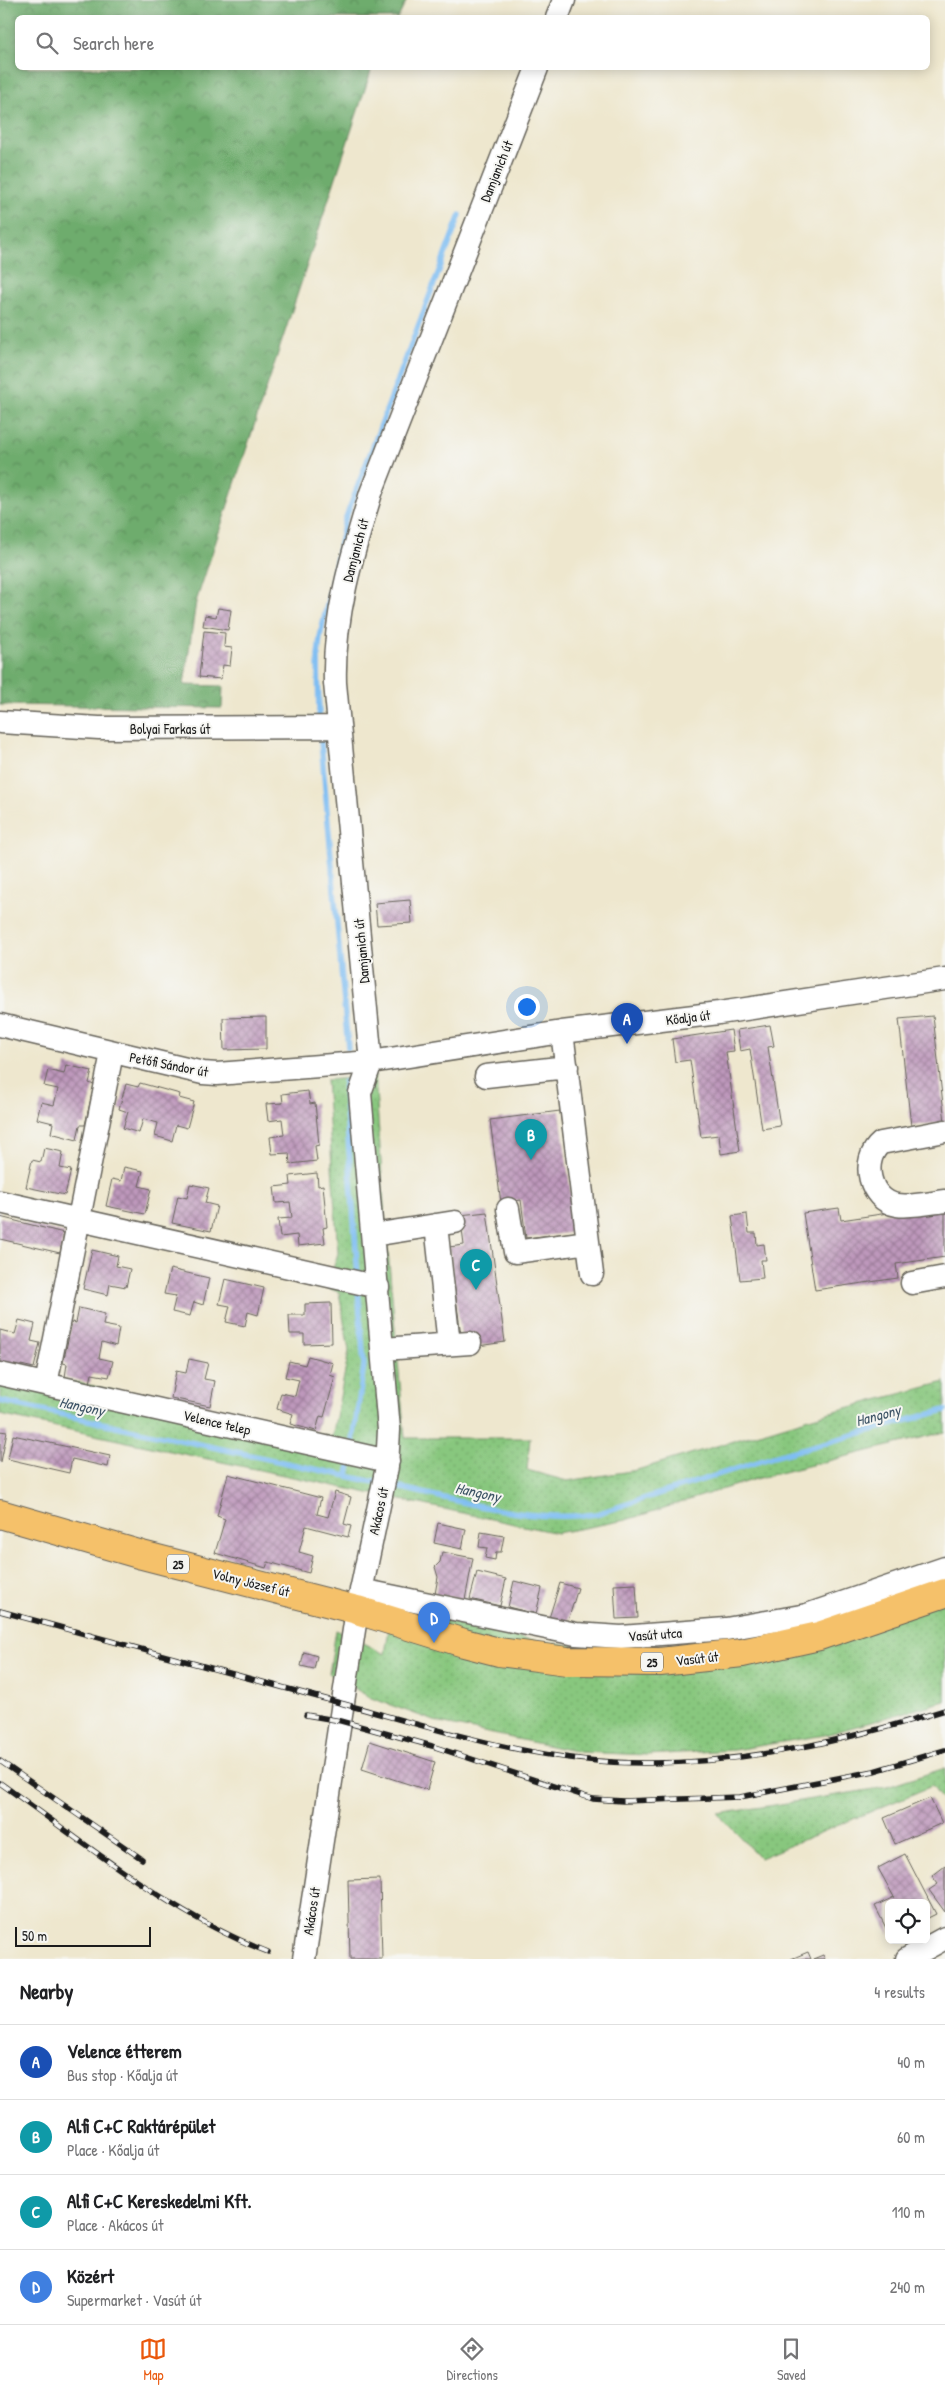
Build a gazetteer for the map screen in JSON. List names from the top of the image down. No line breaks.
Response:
{"streets":{"main road":["25","Volny József út","Vasút út"],"street":["Damjanich út","Bolyai Farkas út","Kőalja út","Petőfi Sándor út","Velence telep","Akácos út","Vasút utca"]},"crossings":[["Damjanich út","Bolyai Farkas út"],["Damjanich út","Kőalja út"],["Damjanich út","Petőfi Sándor út"],["Damjanich út","Akácos út"],["Kőalja út","Petőfi Sándor út"],["Kőalja út","Akácos út"],["Petőfi Sándor út","Akácos út"],["Velence telep","Akácos út"],["Akácos út","Volny József út"],["Akácos út","Vasút utca"],["Akácos út","Vasút út"],["Volny József út","Vasút utca"],["Volny József út","Vasút út"],["Vasút utca","Vasút út"]],"water":["Hangony"],"scale_bar":"50 m","page":{"search":"Search here","pins":["A","B","C","D"],"scale":"50 m","heading":["Nearby","4 results"],"list":[{"mark":"A","name":"Velence étterem","note":"Bus stop · Kőalja út","value":"40 m"},{"mark":"B","name":"Alfi C+C Raktárépület","note":"Place · Kőalja út","value":"60 m"},{"mark":"C","name":"Alfi C+C Kereskedelmi Kft.","note":"Place · Akácos út","value":"110 m"},{"mark":"D","name":"Közért","note":"Supermarket · Vasút út","value":"240 m"}],"nav":["Map","Directions","Saved"]}}
